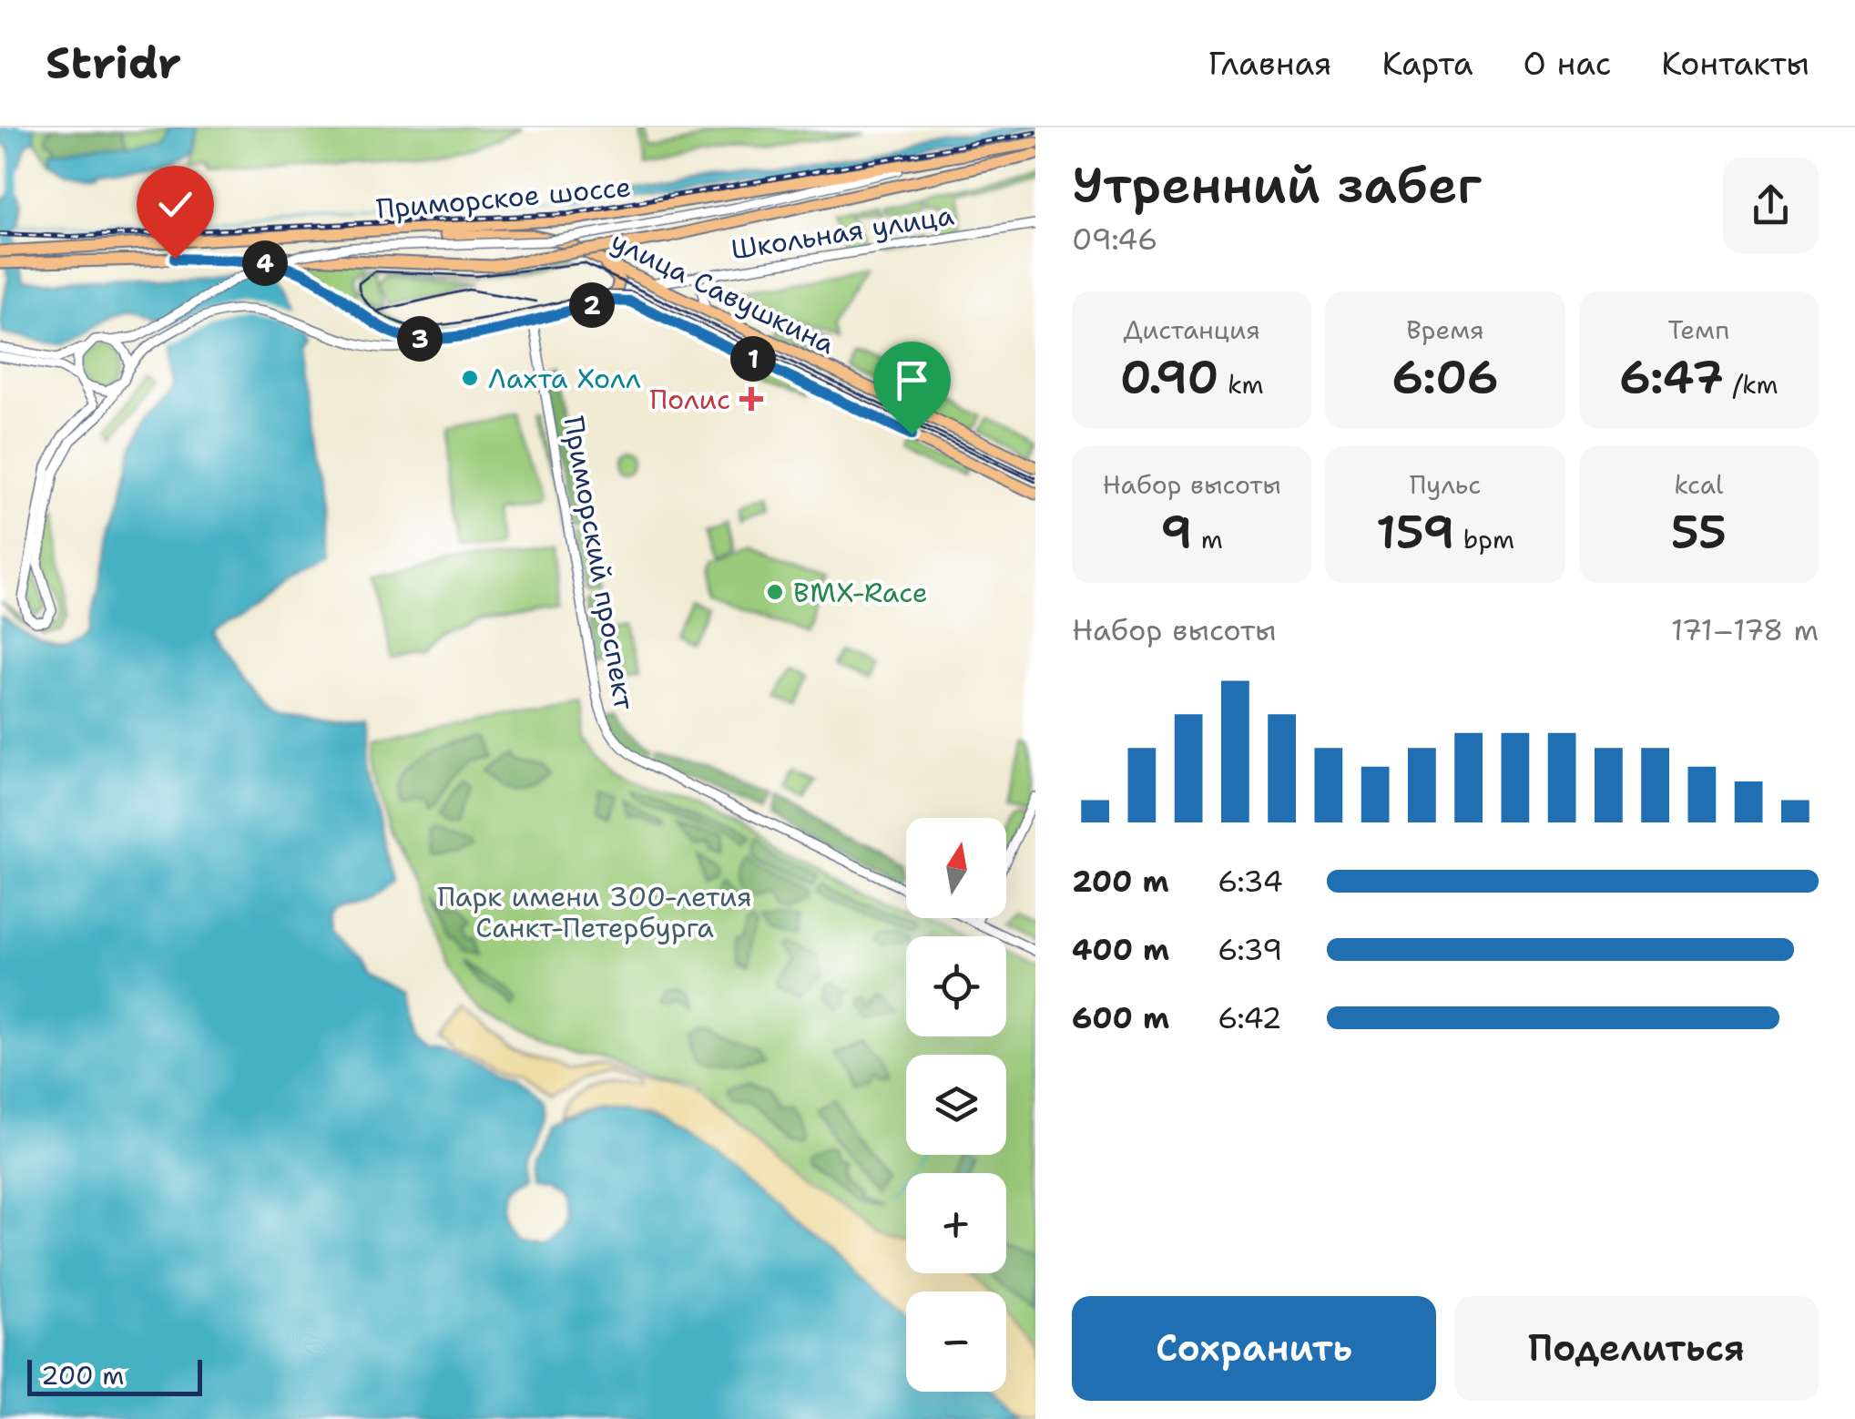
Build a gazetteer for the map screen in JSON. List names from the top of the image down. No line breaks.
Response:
{"streets":{"main road":["Приморское шоссе","улица Савушкина"],"street":["Школьная улица","Приморский проспект"]},"crossings":[["Приморское шоссе","улица Савушкина"],["Школьная улица","улица Савушкина"],["улица Савушкина","Приморский проспект"]],"parks":["Парк имени 300-летия Санкт-Петербурга"],"places":{"other":["Лахта Холл","BMX-Race"],"health":["Полис"]},"scale_bar":"200 m","north":"top","page":{"header":"Stridr","nav":["Главная","Карта","О нас","Контакты"],"heading":["Утренний забег","09:46"],"pins":["4","2","3","1"],"stats":[["Дистанция","0.90 km"],["Время","6:06"],["Темп","6:47 /km"],["Набор высоты","9 m"],["Пульс","159 bpm"],["kcal","55"]],"chart":["Набор высоты","171–178 m"],"map_buttons":["+","−"],"list":[{"name":"200 m","note":"6:34"},{"name":"400 m","note":"6:39"},{"name":"600 m","note":"6:42"}],"buttons":["Сохранить","Поделиться"],"scale":"200 m"}}
